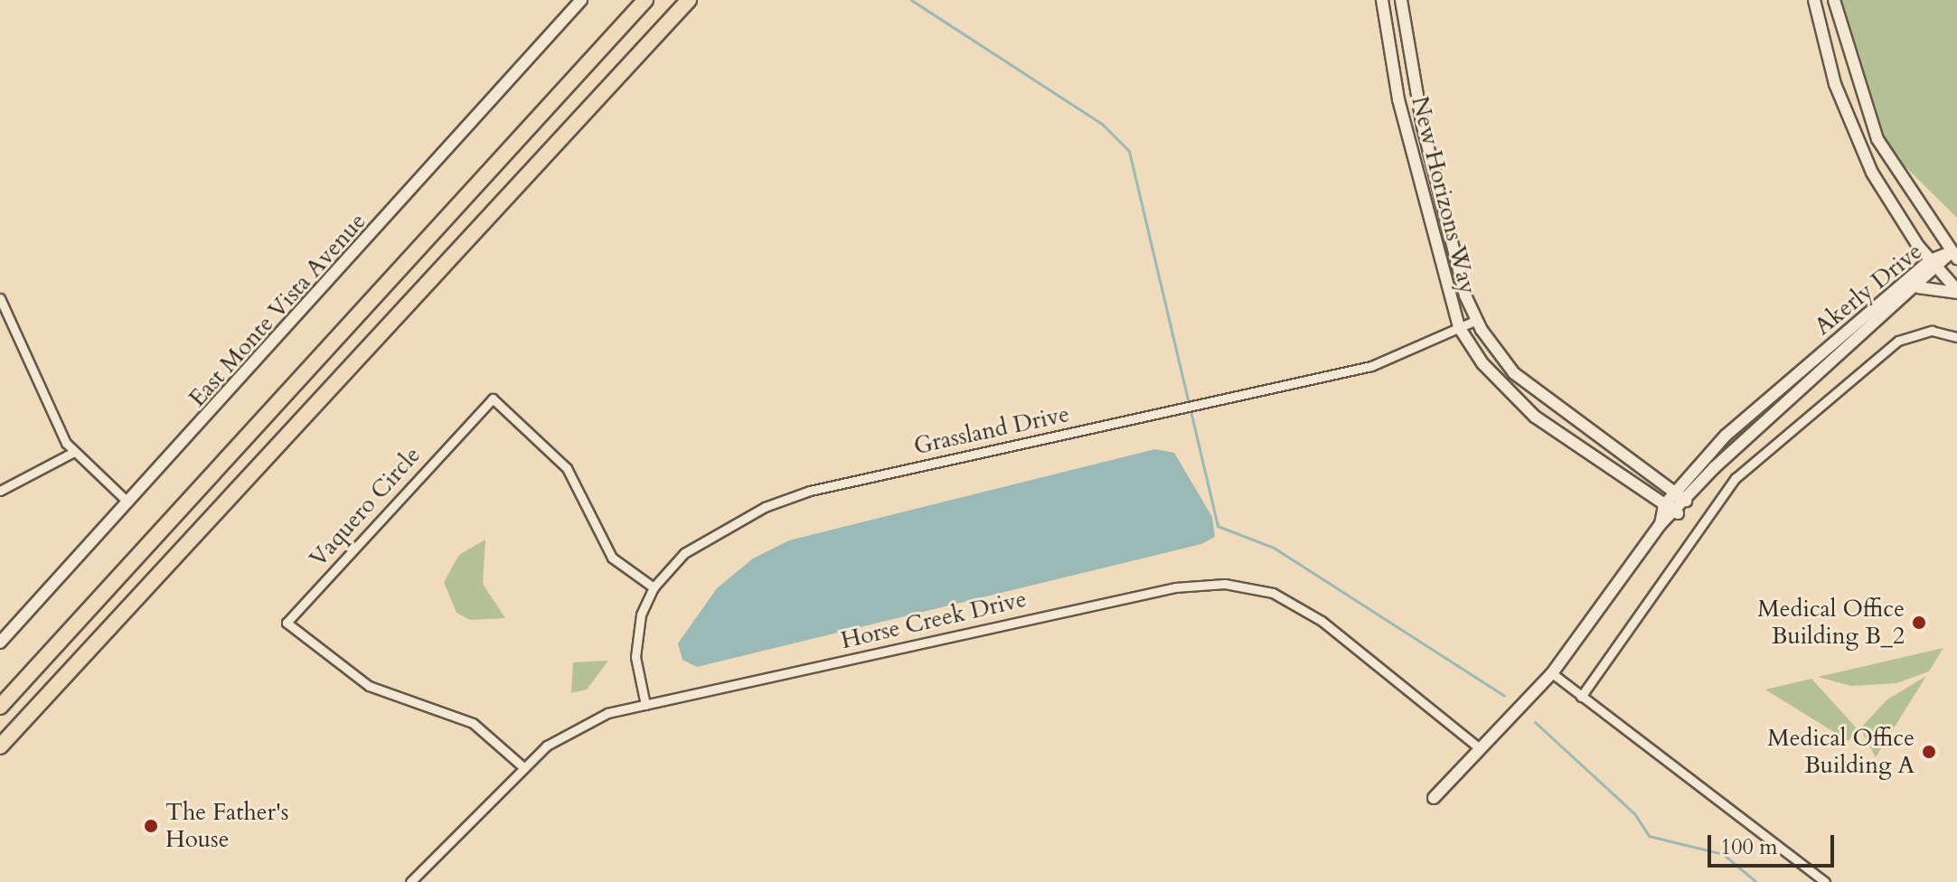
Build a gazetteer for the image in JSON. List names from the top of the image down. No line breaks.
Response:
{"streets":{"street":["New Horizons Way","Akerly Drive","East Monte Vista Avenue","Grassland Drive","Vaquero Circle","Horse Creek Drive"]},"crossings":[["New Horizons Way","Akerly Drive"],["New Horizons Way","Grassland Drive"],["Akerly Drive","Horse Creek Drive"],["Grassland Drive","Vaquero Circle"],["Grassland Drive","Horse Creek Drive"],["Vaquero Circle","Horse Creek Drive"]],"places":["Medical Office Building B_2","Medical Office Building A","The Father's House"],"scale_bar":"100 m"}
